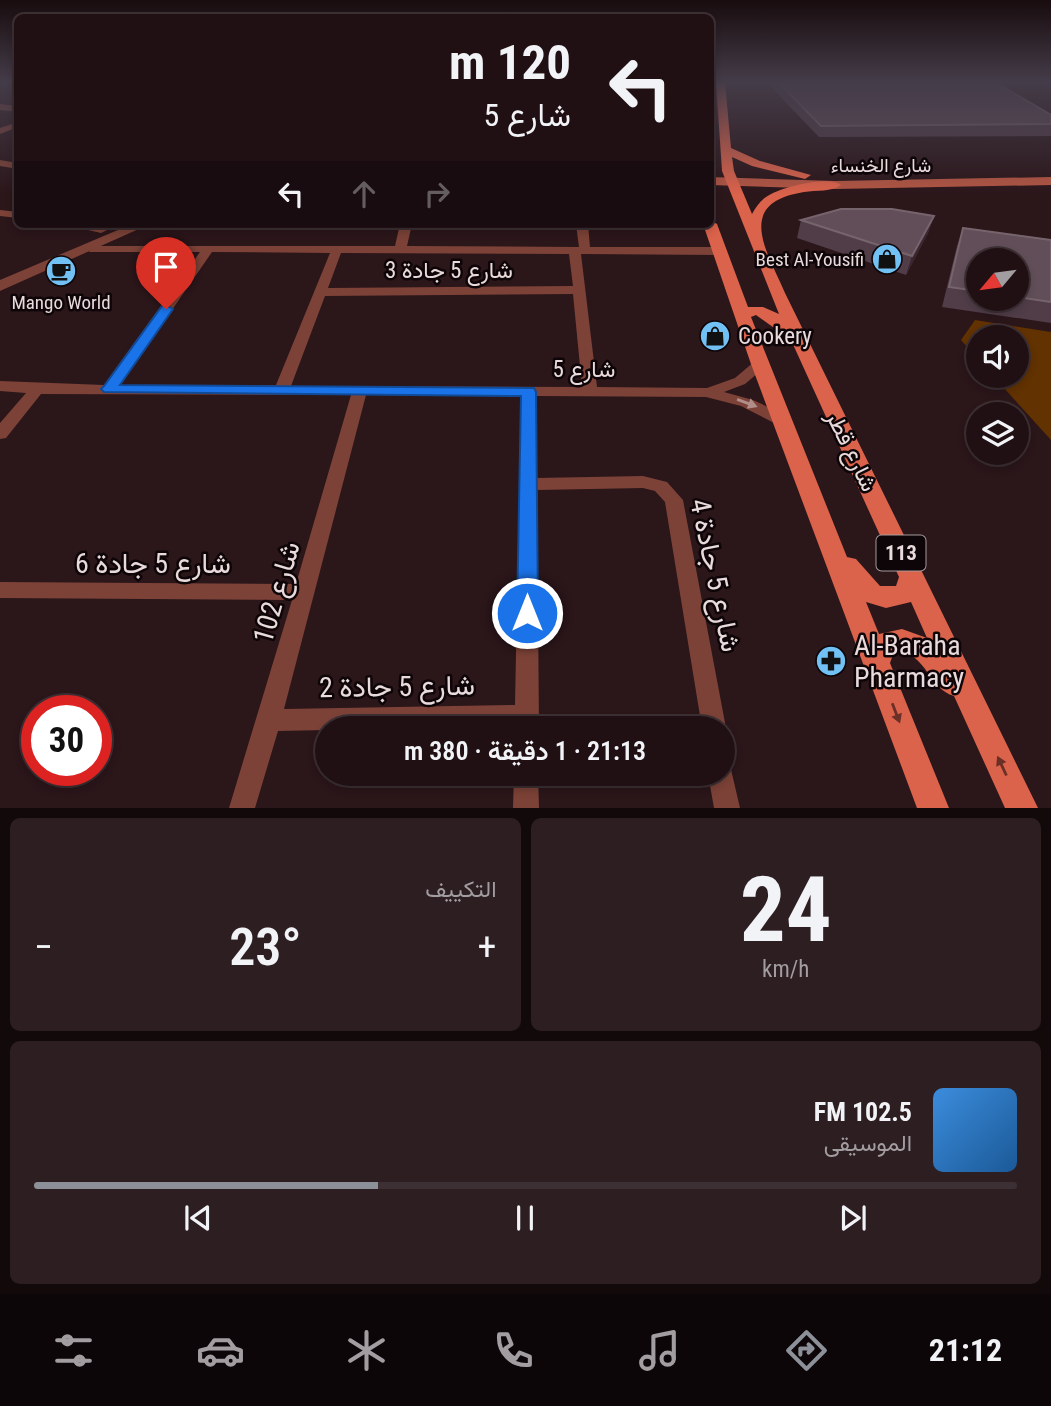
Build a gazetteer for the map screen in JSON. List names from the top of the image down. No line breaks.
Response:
{"streets":{"main road":["شارع الخنساء","شارع قطر","113"],"street":["شارع 5 جادة 3","شارع 5","شارع 5 جادة 6","شارع 5 جادة 4","شارع 102","شارع 5 جادة 2"]},"crossings":[["شارع الخنساء","شارع قطر"],["شارع 5","113"],["شارع 5","شارع 102"],["شارع 5","شارع 5 جادة 2"],["شارع 5 جادة 6","شارع 102"],["شارع 5 جادة 4","شارع 5 جادة 2"],["شارع 102","شارع 5 جادة 2"]],"places":{"shop":["Best Al-Yousifi","Cookery"],"cafe":["Mango World"],"pharmacy":["Al-Baraha Pharmacy"]},"north":"bottom left","page":{"turn":["120 m","شارع 5"],"limit":"30","trip":"21:13 · 1 دقيقة · 380 m","tile":[["24","km/h"],"التكييف"],"heat":["−","23°","+"],"song":["102.5 FM","الموسيقى"],"tabs":"21:12"}}
